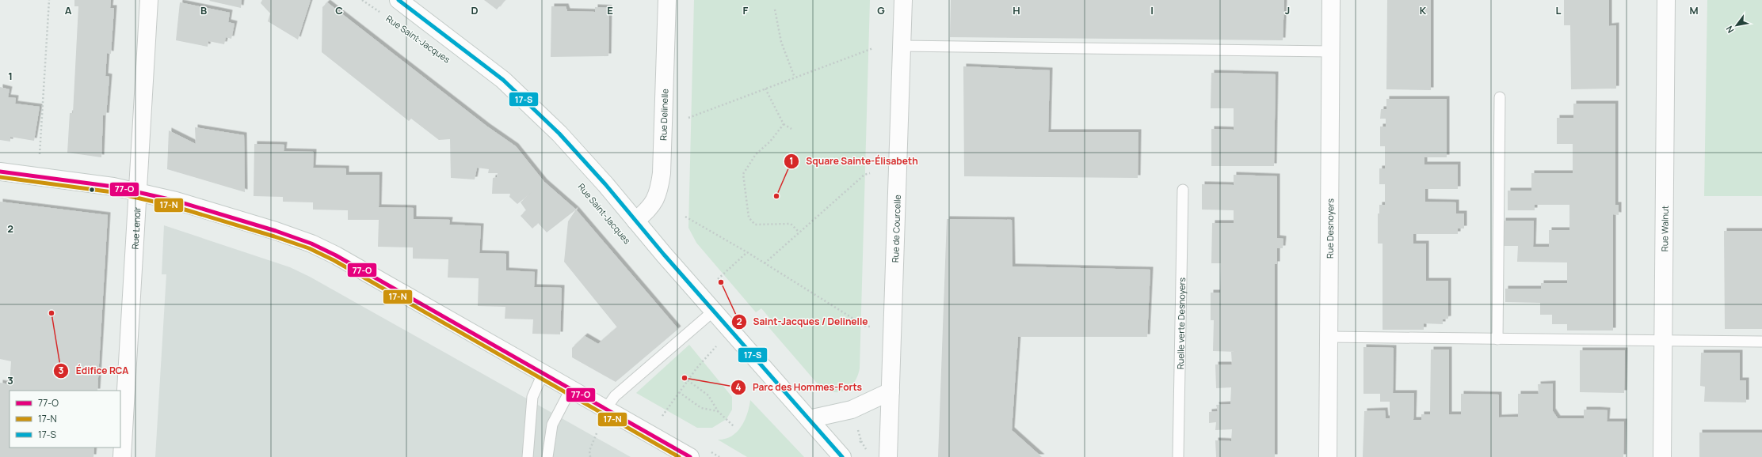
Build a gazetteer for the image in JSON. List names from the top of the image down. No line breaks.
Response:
{"streets":{"street":["Rue Saint-Jacques","Rue Delinelle","Rue Lenoir","Rue de Courcelle","Rue Desnoyers","Rue Walnut"],"lane":["Ruelle verte Desnoyers"]},"crossings":[["Rue Saint-Jacques","Rue Delinelle"]],"places":["Square Sainte-Élisabeth","Saint-Jacques / Delinelle","Édifice RCA","Parc des Hommes-Forts"],"lines":["transit line 17-S","transit line 77-O","transit line 17-N"],"legend":["77-O","17-N","17-S"],"north":"bottom left","grid":{"columns":["A","B","C","D","E","F","G","H","I","J","K","L","M"],"rows":["1","2","3"]}}
